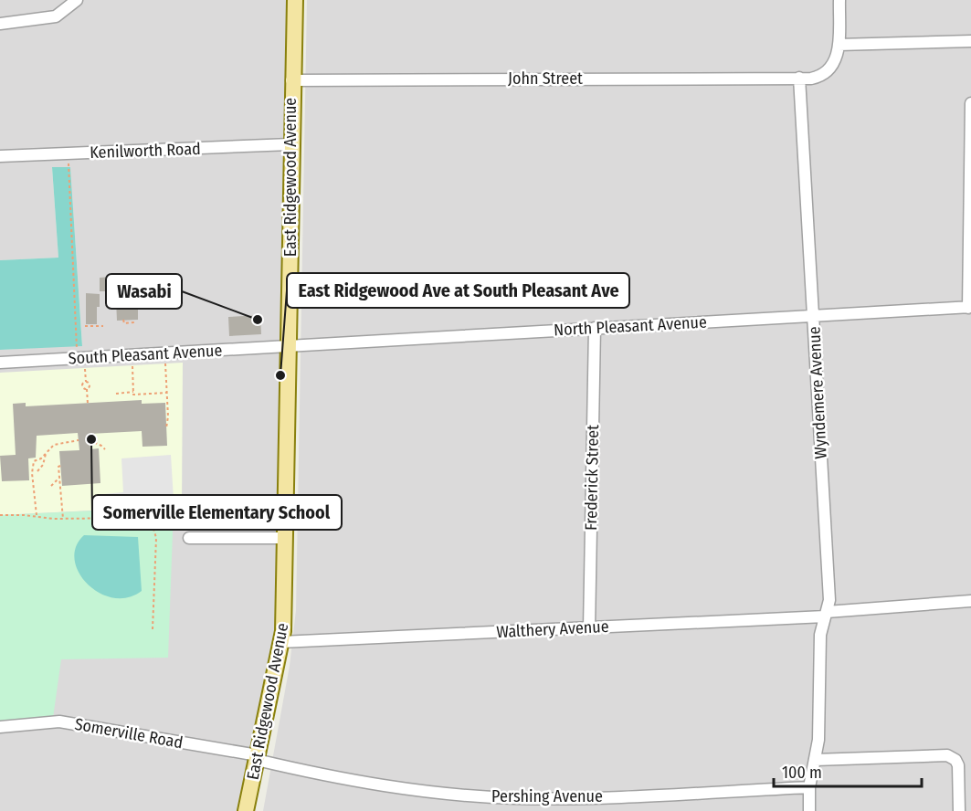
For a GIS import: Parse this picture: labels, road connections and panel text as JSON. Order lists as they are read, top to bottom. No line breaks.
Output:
{"streets":{"main road":["East Ridgewood Avenue"],"street":["John Street","Kenilworth Road","North Pleasant Avenue","South Pleasant Avenue","Wyndemere Avenue","Frederick Street","Walthery Avenue","Somerville Road","Pershing Avenue"]},"crossings":[["John Street","East Ridgewood Avenue"],["John Street","Wyndemere Avenue"],["Kenilworth Road","East Ridgewood Avenue"],["East Ridgewood Avenue","North Pleasant Avenue"],["East Ridgewood Avenue","South Pleasant Avenue"],["East Ridgewood Avenue","Walthery Avenue"],["East Ridgewood Avenue","Somerville Road"],["East Ridgewood Avenue","Pershing Avenue"],["North Pleasant Avenue","South Pleasant Avenue"],["North Pleasant Avenue","Wyndemere Avenue"],["North Pleasant Avenue","Frederick Street"],["Wyndemere Avenue","Walthery Avenue"],["Wyndemere Avenue","Pershing Avenue"],["Frederick Street","Walthery Avenue"],["Somerville Road","Pershing Avenue"]],"places":["Wasabi","East Ridgewood Ave at South Pleasant Ave","Somerville Elementary School"],"scale_bar":"100 m"}
